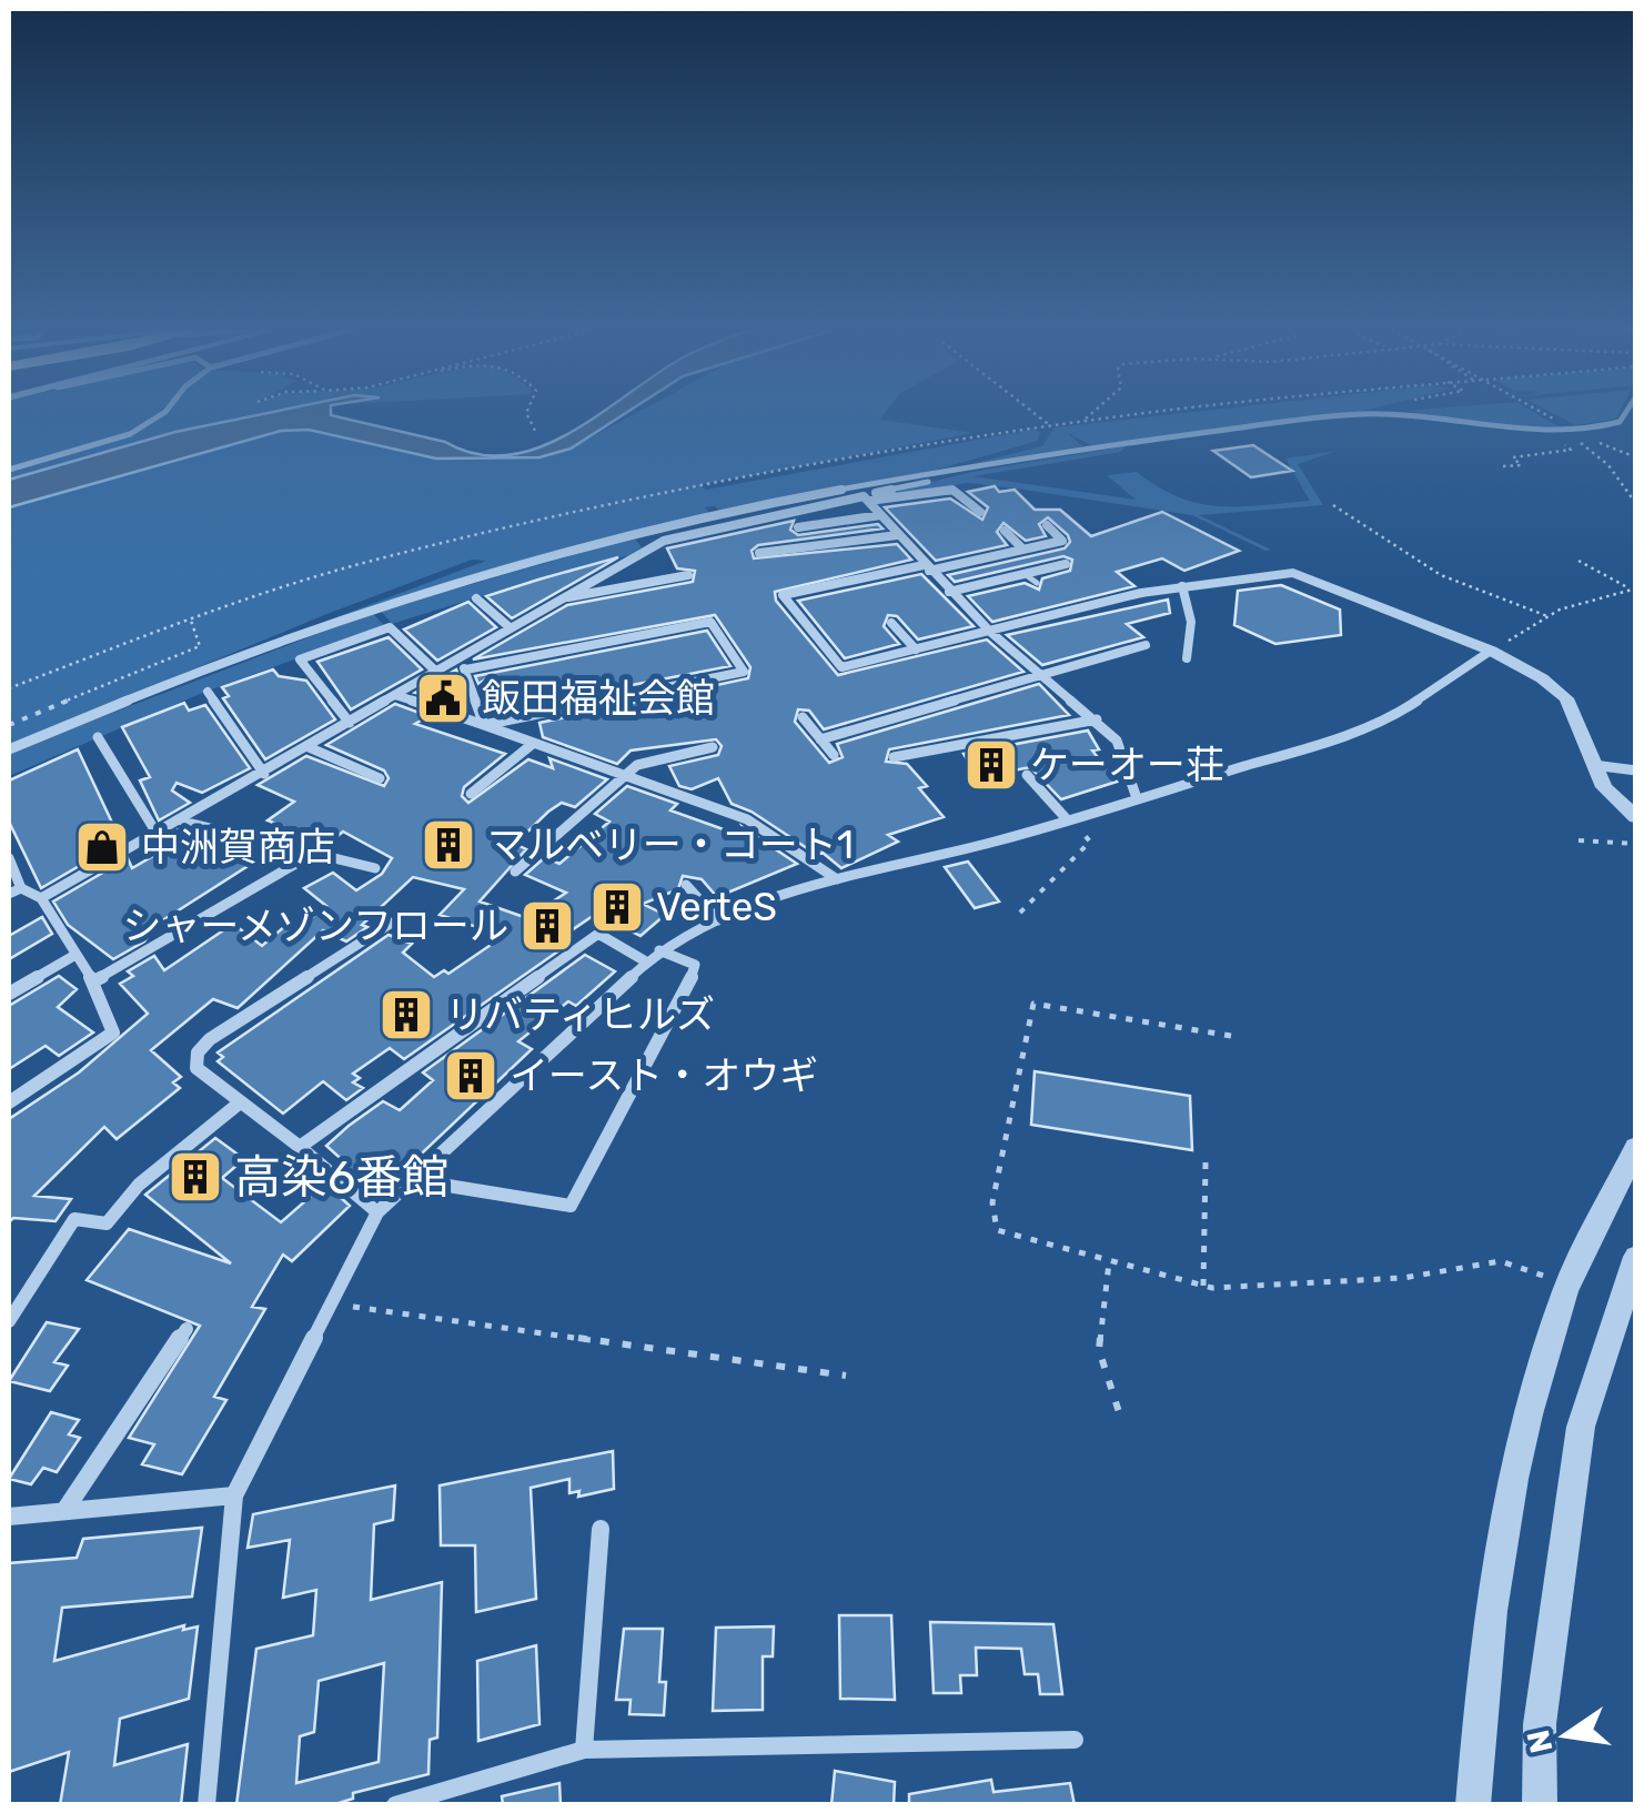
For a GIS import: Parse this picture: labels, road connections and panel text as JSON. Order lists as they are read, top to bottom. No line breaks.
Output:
{"places":{"public building":["飯田福祉会館"],"building":["ケーオー荘","マルベリー・コート1","VerteS","シャーメゾンフロール","リバティヒルズ","イースト・オウギ","高染6番館"],"shop":["中洲賀商店"]},"north":"left"}
